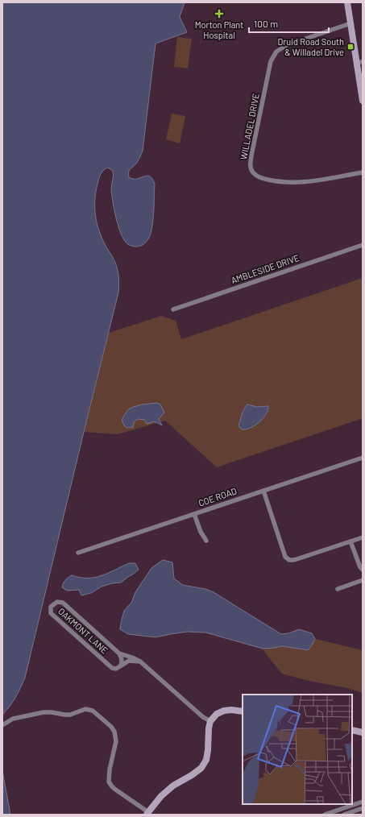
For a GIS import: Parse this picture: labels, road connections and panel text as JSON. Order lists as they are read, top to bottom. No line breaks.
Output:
{"streets":{"street":["WILLADEL DRIVE","AMBLESIDE DRIVE","COE ROAD","OAKMONT LANE"]},"places":{"health":["Morton Plant Hospital"],"transit":["Druid Road South & Willadel Drive"]},"scale_bar":"100 m"}
